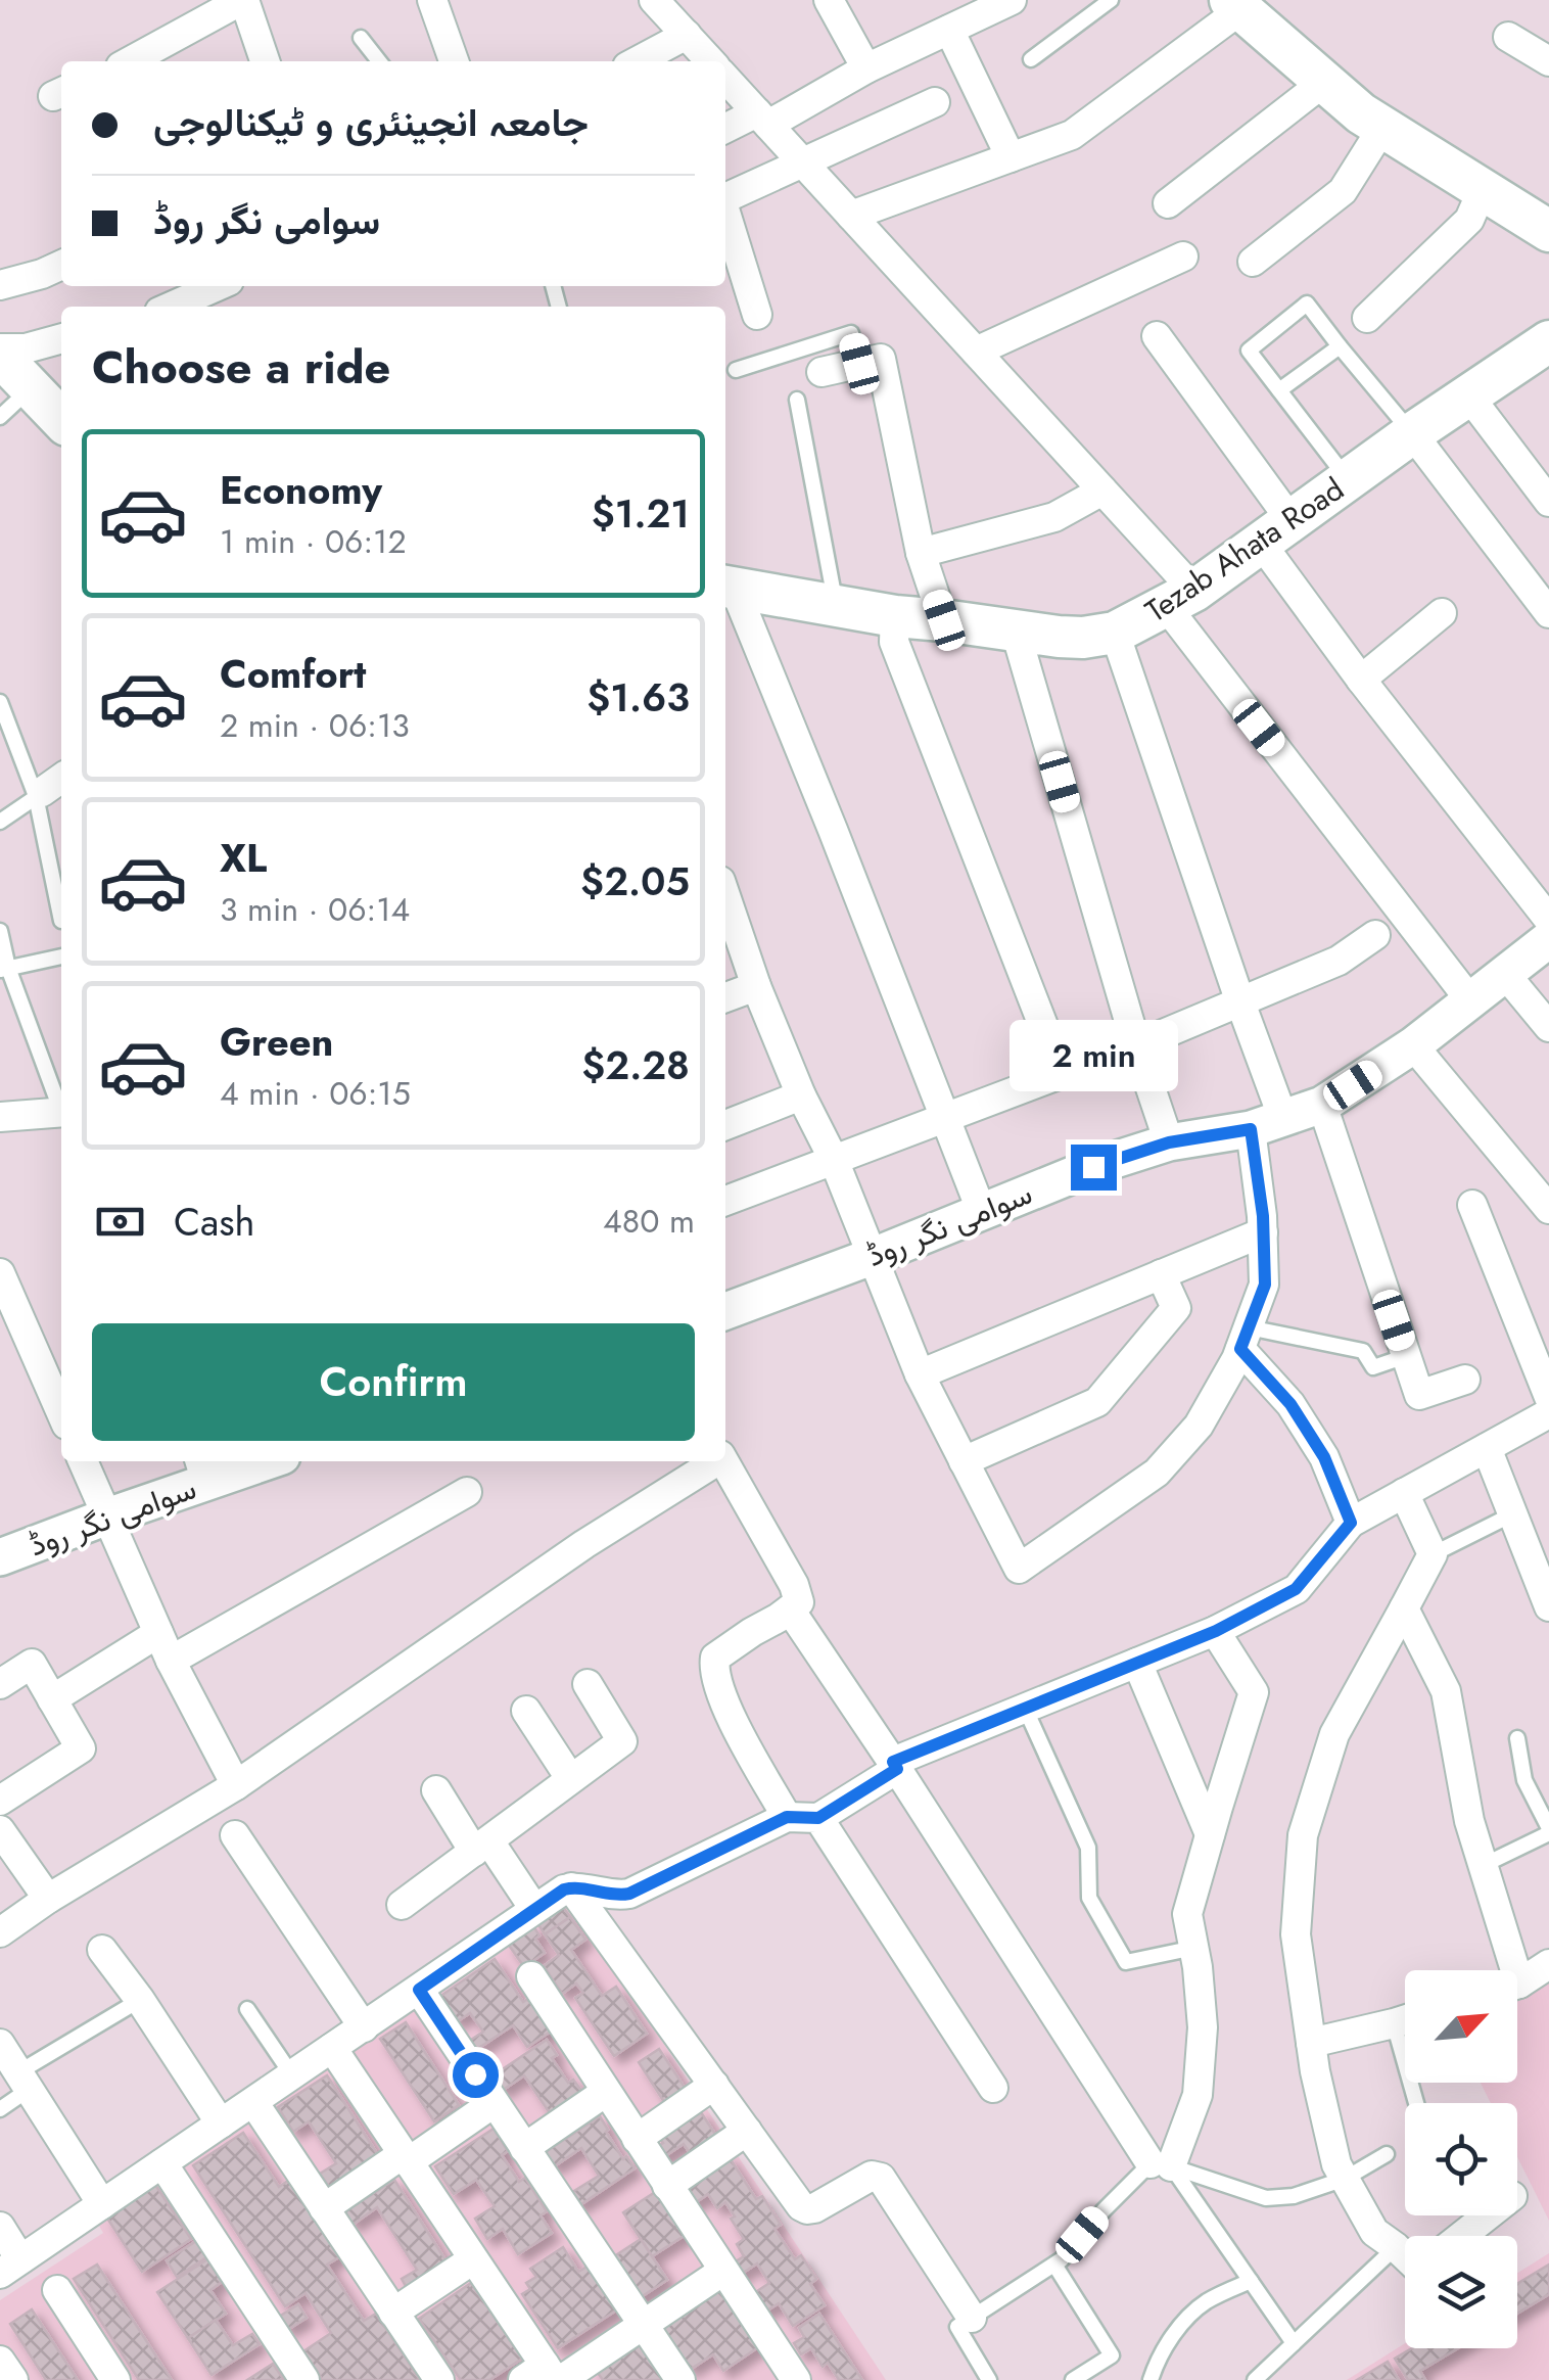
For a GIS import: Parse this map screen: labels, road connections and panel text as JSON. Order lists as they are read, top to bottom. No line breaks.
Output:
{"streets":{"main road":["Tezab Ahata Road"],"street":["سوامی نگر روڈ"]},"north":"top right","page":{"banner":["جامعہ انجینئری و ٹیکنالوجی","سوامی نگر روڈ"],"heading":"Choose a ride","list":[{"name":"Economy","note":"1 min · 06:12","value":"$1.21"},{"name":"Comfort","note":"2 min · 06:13","value":"$1.63"},{"name":"XL","note":"3 min · 06:14","value":"$2.05"},{"name":"Green","note":"4 min · 06:15","value":"$2.28"}],"bubble":"2 min","pay":["Cash","480 m"],"buttons":"Confirm"}}
